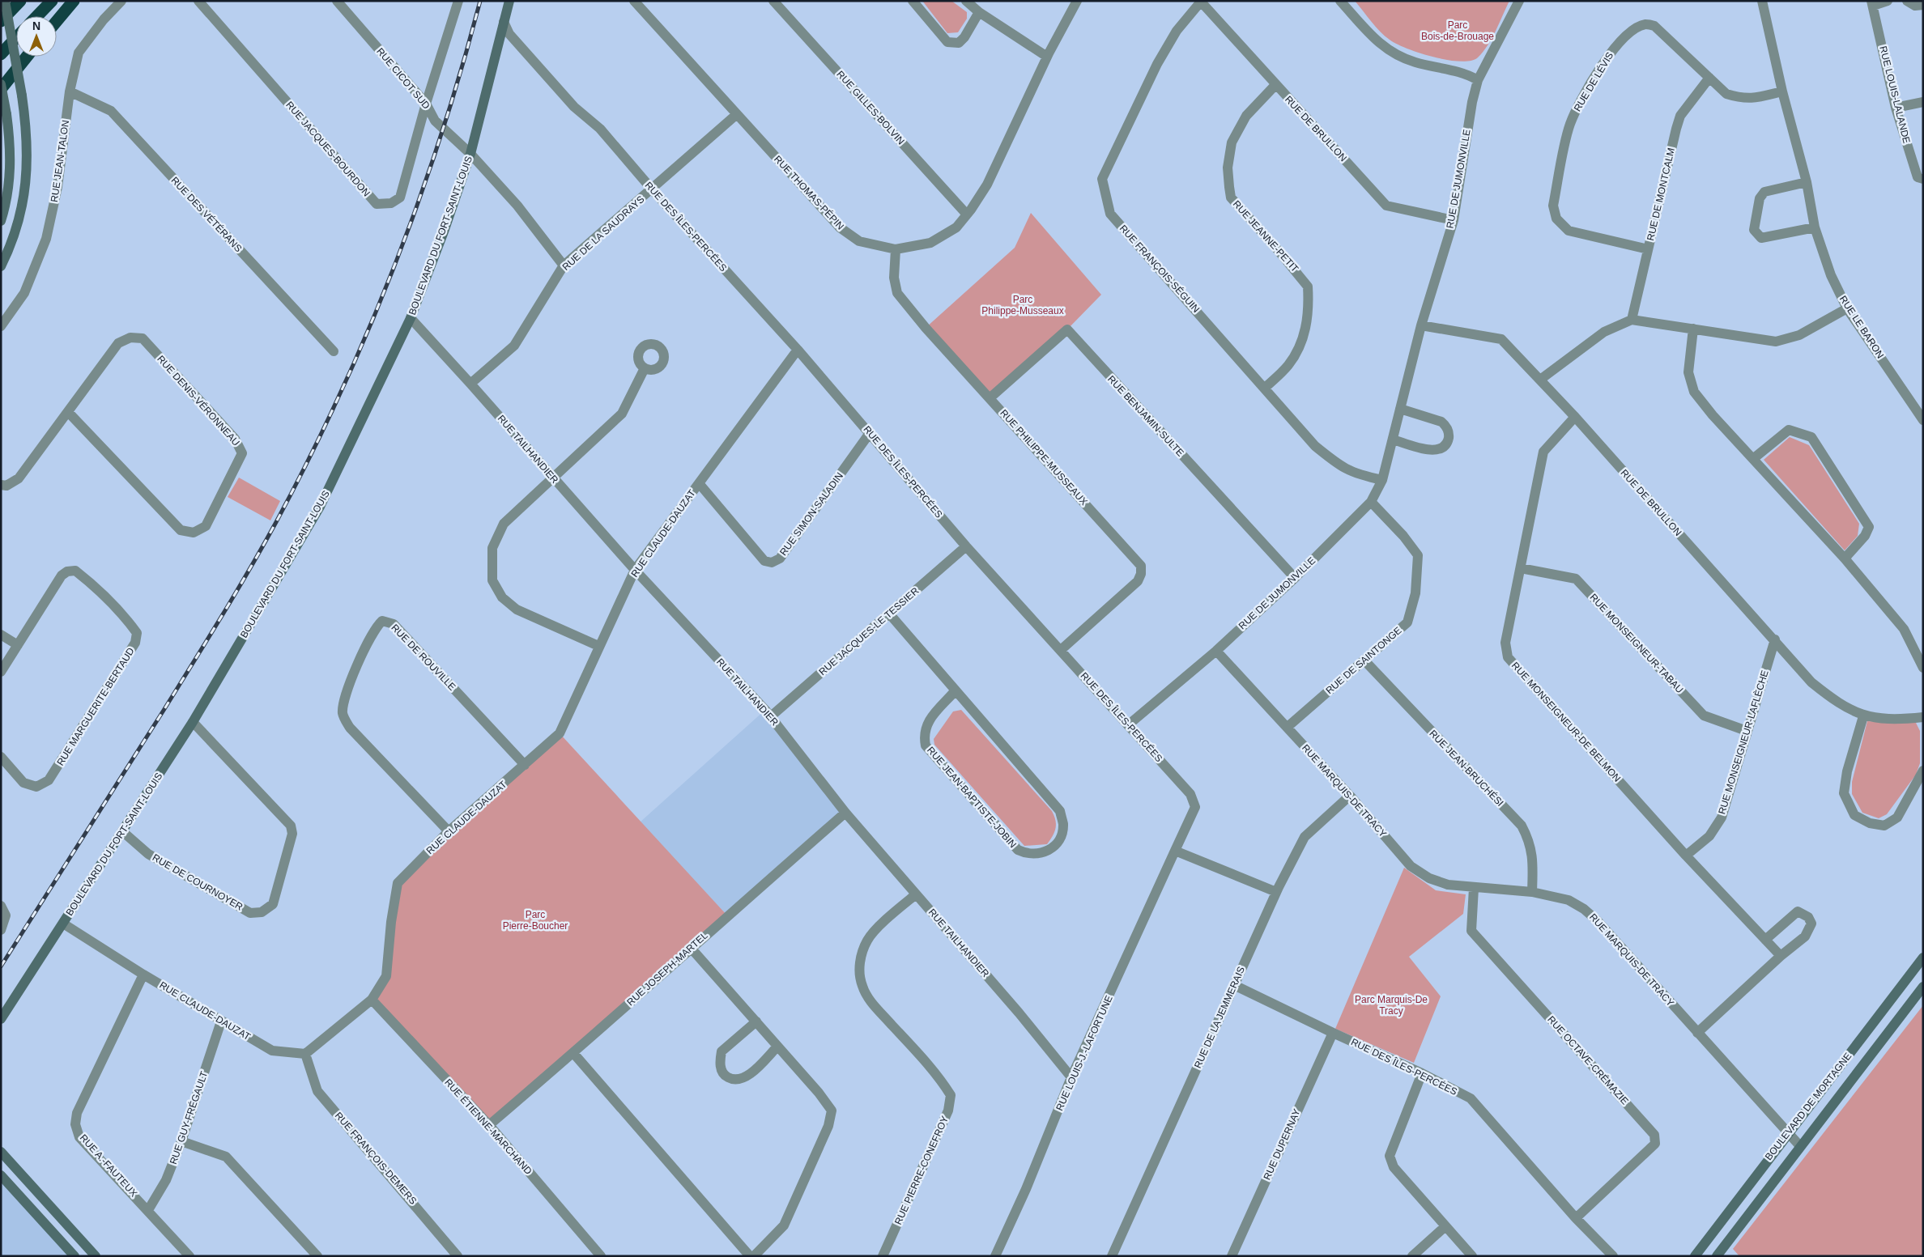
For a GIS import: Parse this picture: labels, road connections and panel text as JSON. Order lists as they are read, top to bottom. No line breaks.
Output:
{"streets":{"street":["RUE CICOT SUD","RUE DE LÉVIS","RUE LOUIS-LALANDE","RUE GILLES-BOLVIN","RUE DE BRULLON","RUE JACQUES-BOURDON","RUE JEAN-TALON","RUE DE JUMONVILLE","RUE THOMAS-PÉPIN","RUE DE MONTCALM","RUE DES VÉTÉRANS","RUE DES ÎLES-PERCÉES","RUE DE LA SAUDRAYS","BOULEVARD DU FORT-SAINT-LOUIS","RUE JEANNE-PETIT","RUE FRANÇOIS-SÉGUIN","RUE LE BARON","RUE DENIS-VÉRONNEAU","RUE BENJAMIN-SULTE","RUE TAILHANDIER","RUE PHILIPPE-MUSSEAUX","RUE SIMON-SALADIN","RUE CLAUDE-DAUZAT","RUE JACQUES-LE TESSIER","RUE MONSEIGNEUR-TABAU","RUE DE ROUVILLE","RUE DE SAINTONGE","RUE MARGUERITE-BERTAUD","RUE MONSEIGNEUR-DE BELMON","RUE MONSEIGNEUR-LAFLÈCHE","RUE JEAN-BRUCHÉSI","RUE MARQUIS-DE TRACY","RUE JEAN-BAPTISTE-JOBIN","RUE DE COURNOYER","RUE JOSEPH-MARTEL","RUE DE LA JEMMERAIS","RUE LOUIS-J.-LAFORTUNE","RUE OCTAVE-CRÉMAZIE","BOULEVARD DE MORTAGNE","RUE GUY-FRÉGAULT","RUE ÉTIENNE-MARCHAND","RUE DUPERNAY","RUE FRANÇOIS-DEMERS","RUE A.-FAUTEUX","RUE PIERRE-CONEFROY"]},"crossings":[["RUE CICOT SUD","RUE JACQUES-BOURDON"],["RUE CICOT SUD","RUE DE LA SAUDRAYS"],["RUE CICOT SUD","BOULEVARD DU FORT-SAINT-LOUIS"],["RUE DE LÉVIS","RUE DE MONTCALM"],["RUE DE LÉVIS","RUE LE BARON"],["RUE GILLES-BOLVIN","RUE THOMAS-PÉPIN"],["RUE DE BRULLON","RUE DE JUMONVILLE"],["RUE DE BRULLON","RUE JEANNE-PETIT"],["RUE DE BRULLON","RUE FRANÇOIS-SÉGUIN"],["RUE DE BRULLON","RUE MONSEIGNEUR-DE BELMON"],["RUE DE BRULLON","RUE MONSEIGNEUR-LAFLÈCHE"],["RUE JEAN-TALON","RUE DES VÉTÉRANS"],["RUE DE JUMONVILLE","RUE DES ÎLES-PERCÉES"],["RUE DE JUMONVILLE","RUE FRANÇOIS-SÉGUIN"],["RUE DE JUMONVILLE","RUE BENJAMIN-SULTE"],["RUE DE JUMONVILLE","RUE DE SAINTONGE"],["RUE DE JUMONVILLE","RUE MARQUIS-DE TRACY"],["RUE THOMAS-PÉPIN","RUE DE LA SAUDRAYS"],["RUE THOMAS-PÉPIN","RUE PHILIPPE-MUSSEAUX"],["RUE DES ÎLES-PERCÉES","RUE DE LA SAUDRAYS"],["RUE DES ÎLES-PERCÉES","BOULEVARD DU FORT-SAINT-LOUIS"],["RUE DES ÎLES-PERCÉES","RUE PHILIPPE-MUSSEAUX"],["RUE DES ÎLES-PERCÉES","RUE SIMON-SALADIN"],["RUE DES ÎLES-PERCÉES","RUE CLAUDE-DAUZAT"],["RUE DES ÎLES-PERCÉES","RUE JACQUES-LE TESSIER"],["RUE DES ÎLES-PERCÉES","RUE DE LA JEMMERAIS"],["RUE DES ÎLES-PERCÉES","RUE LOUIS-J.-LAFORTUNE"],["RUE DES ÎLES-PERCÉES","RUE OCTAVE-CRÉMAZIE"],["RUE DES ÎLES-PERCÉES","RUE DUPERNAY"],["RUE DE LA SAUDRAYS","RUE TAILHANDIER"],["BOULEVARD DU FORT-SAINT-LOUIS","RUE TAILHANDIER"],["BOULEVARD DU FORT-SAINT-LOUIS","RUE CLAUDE-DAUZAT"],["BOULEVARD DU FORT-SAINT-LOUIS","RUE DE COURNOYER"],["RUE JEANNE-PETIT","RUE FRANÇOIS-SÉGUIN"],["RUE BENJAMIN-SULTE","RUE PHILIPPE-MUSSEAUX"],["RUE TAILHANDIER","RUE CLAUDE-DAUZAT"],["RUE TAILHANDIER","RUE JACQUES-LE TESSIER"],["RUE TAILHANDIER","RUE JOSEPH-MARTEL"],["RUE TAILHANDIER","RUE LOUIS-J.-LAFORTUNE"],["RUE TAILHANDIER","RUE PIERRE-CONEFROY"],["RUE SIMON-SALADIN","RUE CLAUDE-DAUZAT"],["RUE CLAUDE-DAUZAT","RUE DE ROUVILLE"],["RUE CLAUDE-DAUZAT","RUE GUY-FRÉGAULT"],["RUE CLAUDE-DAUZAT","RUE ÉTIENNE-MARCHAND"],["RUE CLAUDE-DAUZAT","RUE FRANÇOIS-DEMERS"],["RUE CLAUDE-DAUZAT","RUE A.-FAUTEUX"],["RUE JACQUES-LE TESSIER","RUE JEAN-BAPTISTE-JOBIN"],["RUE MONSEIGNEUR-TABAU","RUE MONSEIGNEUR-DE BELMON"],["RUE MONSEIGNEUR-TABAU","RUE MONSEIGNEUR-LAFLÈCHE"],["RUE DE SAINTONGE","RUE JEAN-BRUCHÉSI"],["RUE DE SAINTONGE","RUE MARQUIS-DE TRACY"],["RUE MONSEIGNEUR-DE BELMON","RUE MONSEIGNEUR-LAFLÈCHE"],["RUE JEAN-BRUCHÉSI","RUE MARQUIS-DE TRACY"],["RUE MARQUIS-DE TRACY","RUE DE LA JEMMERAIS"],["RUE MARQUIS-DE TRACY","RUE OCTAVE-CRÉMAZIE"],["RUE MARQUIS-DE TRACY","BOULEVARD DE MORTAGNE"],["RUE JOSEPH-MARTEL","RUE ÉTIENNE-MARCHAND"],["RUE GUY-FRÉGAULT","RUE A.-FAUTEUX"]],"parks":["Parc Bois-de-Brouage","Parc Philippe-Musseaux","Parc Pierre-Boucher","Parc Marquis-De Tracy"],"north":"top"}
